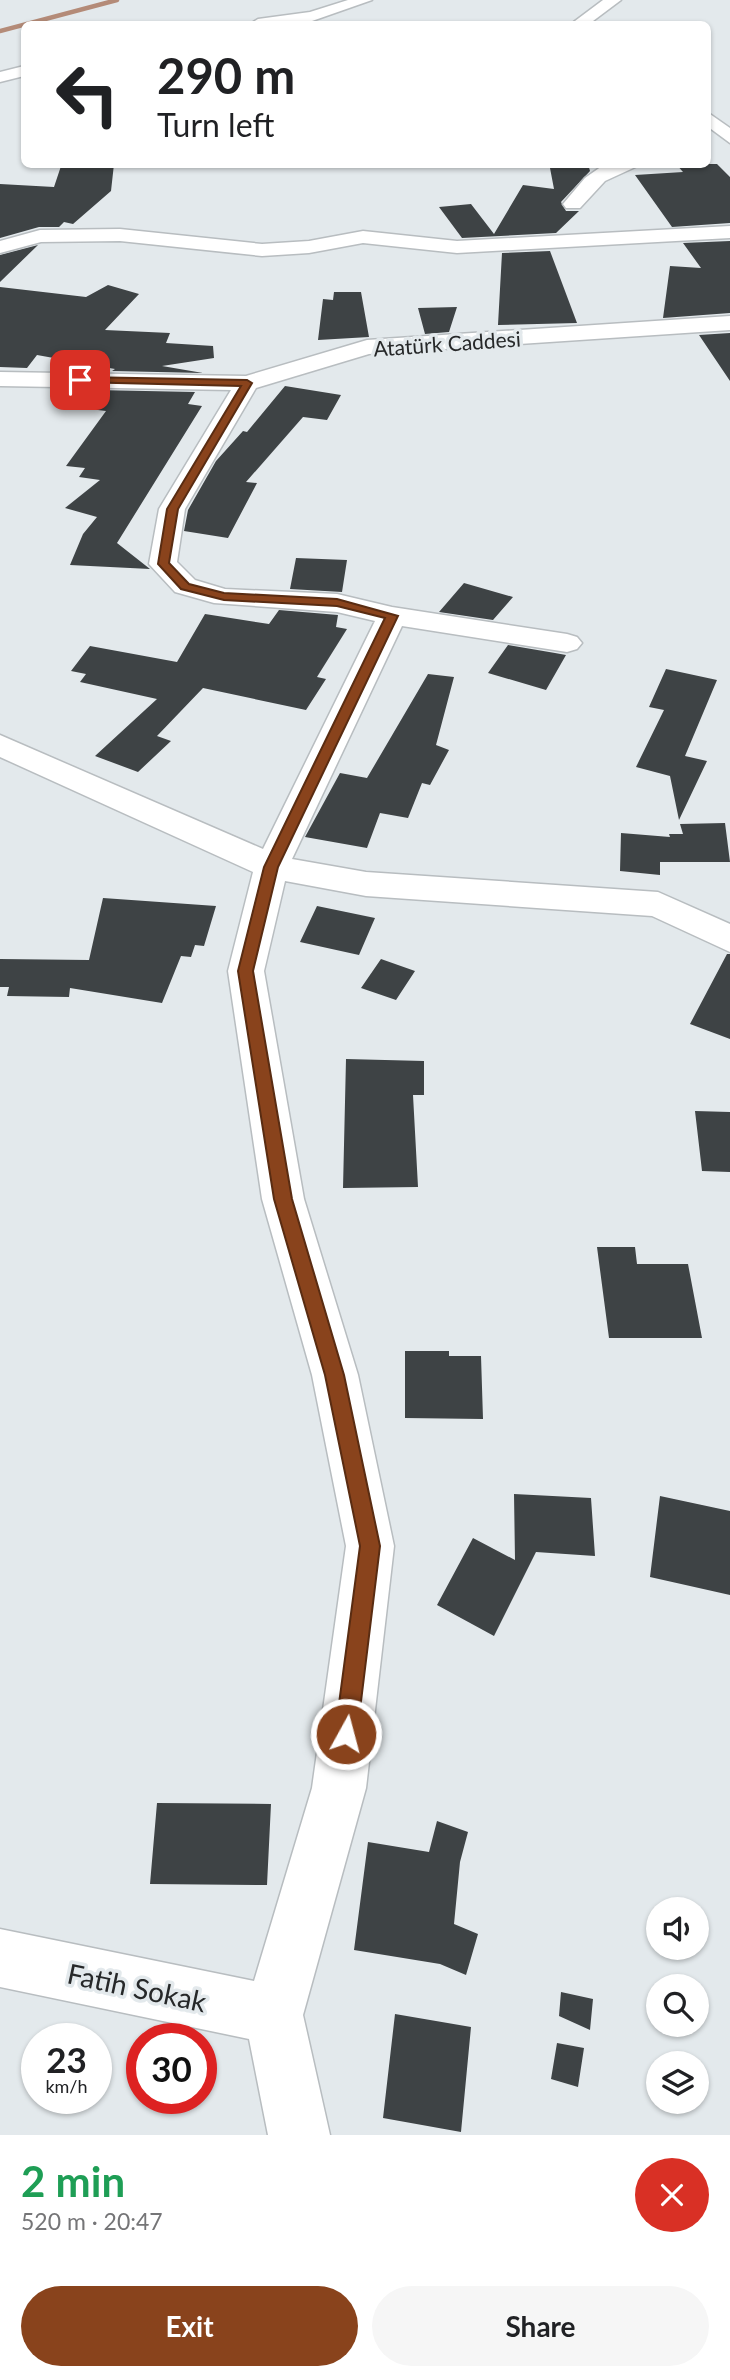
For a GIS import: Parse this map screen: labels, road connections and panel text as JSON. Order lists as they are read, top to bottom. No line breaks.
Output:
{"streets":{"street":["Atatürk Caddesi","Fatih Sokak"]},"page":{"turn":["290 m","Turn left"],"speed":"23 km/h","limit":"30","heading":["2 min","520 m · 20:47"],"buttons":["Exit","Share"]}}
